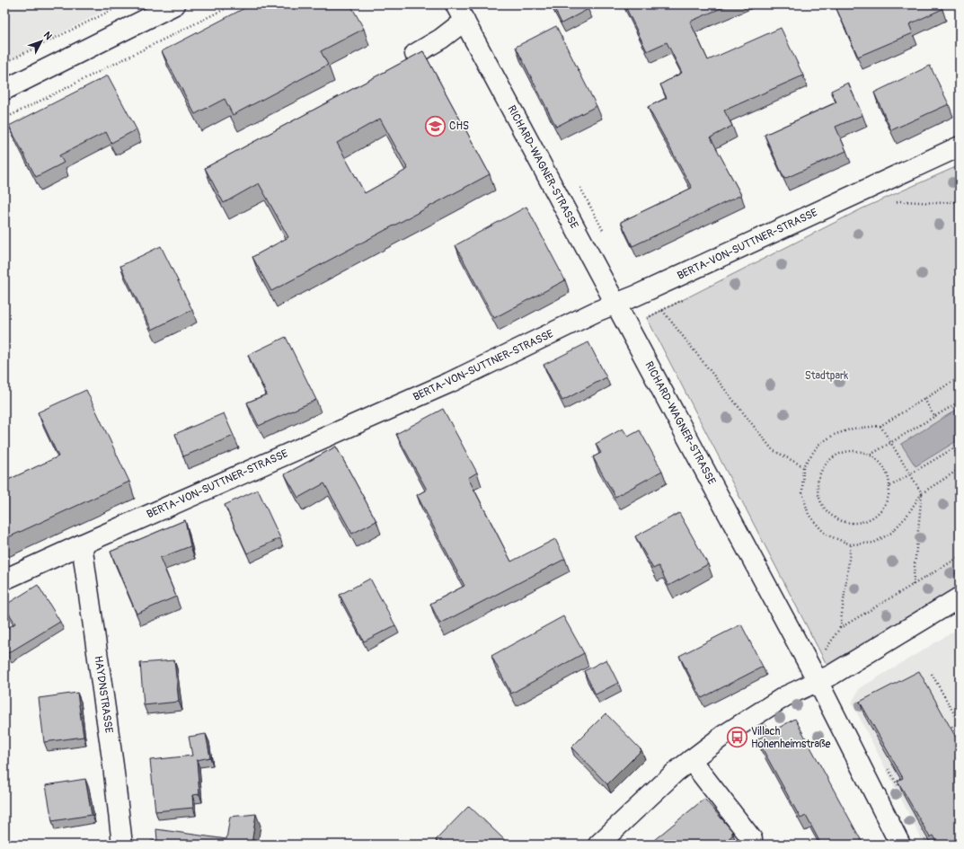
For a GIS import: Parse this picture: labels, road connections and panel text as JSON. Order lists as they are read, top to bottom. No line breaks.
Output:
{"streets":{"street":["RICHARD-WAGNER-STRASSE","BERTA-VON-SUTTNER-STRASSE","HAYDNSTRASSE"]},"crossings":[["RICHARD-WAGNER-STRASSE","BERTA-VON-SUTTNER-STRASSE"],["BERTA-VON-SUTTNER-STRASSE","HAYDNSTRASSE"]],"parks":["Stadtpark"],"places":{"school or university":["CHS"],"bus stop":["Villach Hohenheimstraße"]},"north":"top right"}
